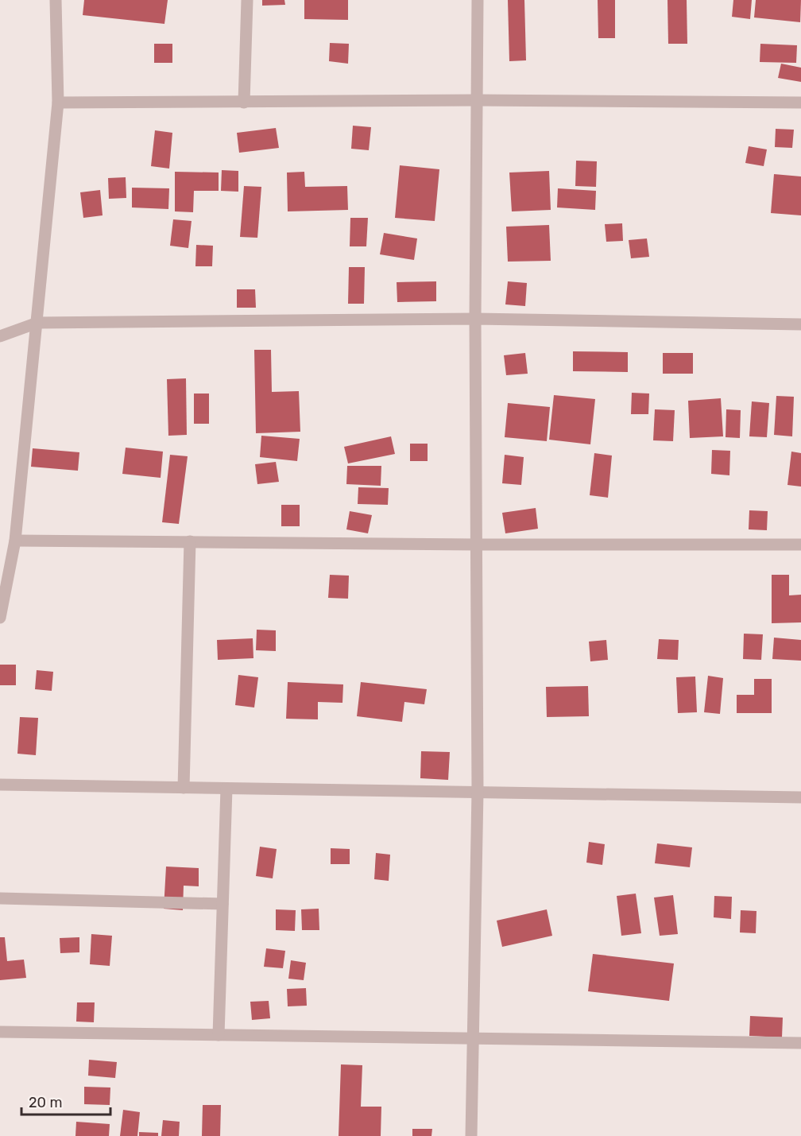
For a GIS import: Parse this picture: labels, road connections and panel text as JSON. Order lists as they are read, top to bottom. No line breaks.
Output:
{"scale_bar":"20 m"}
